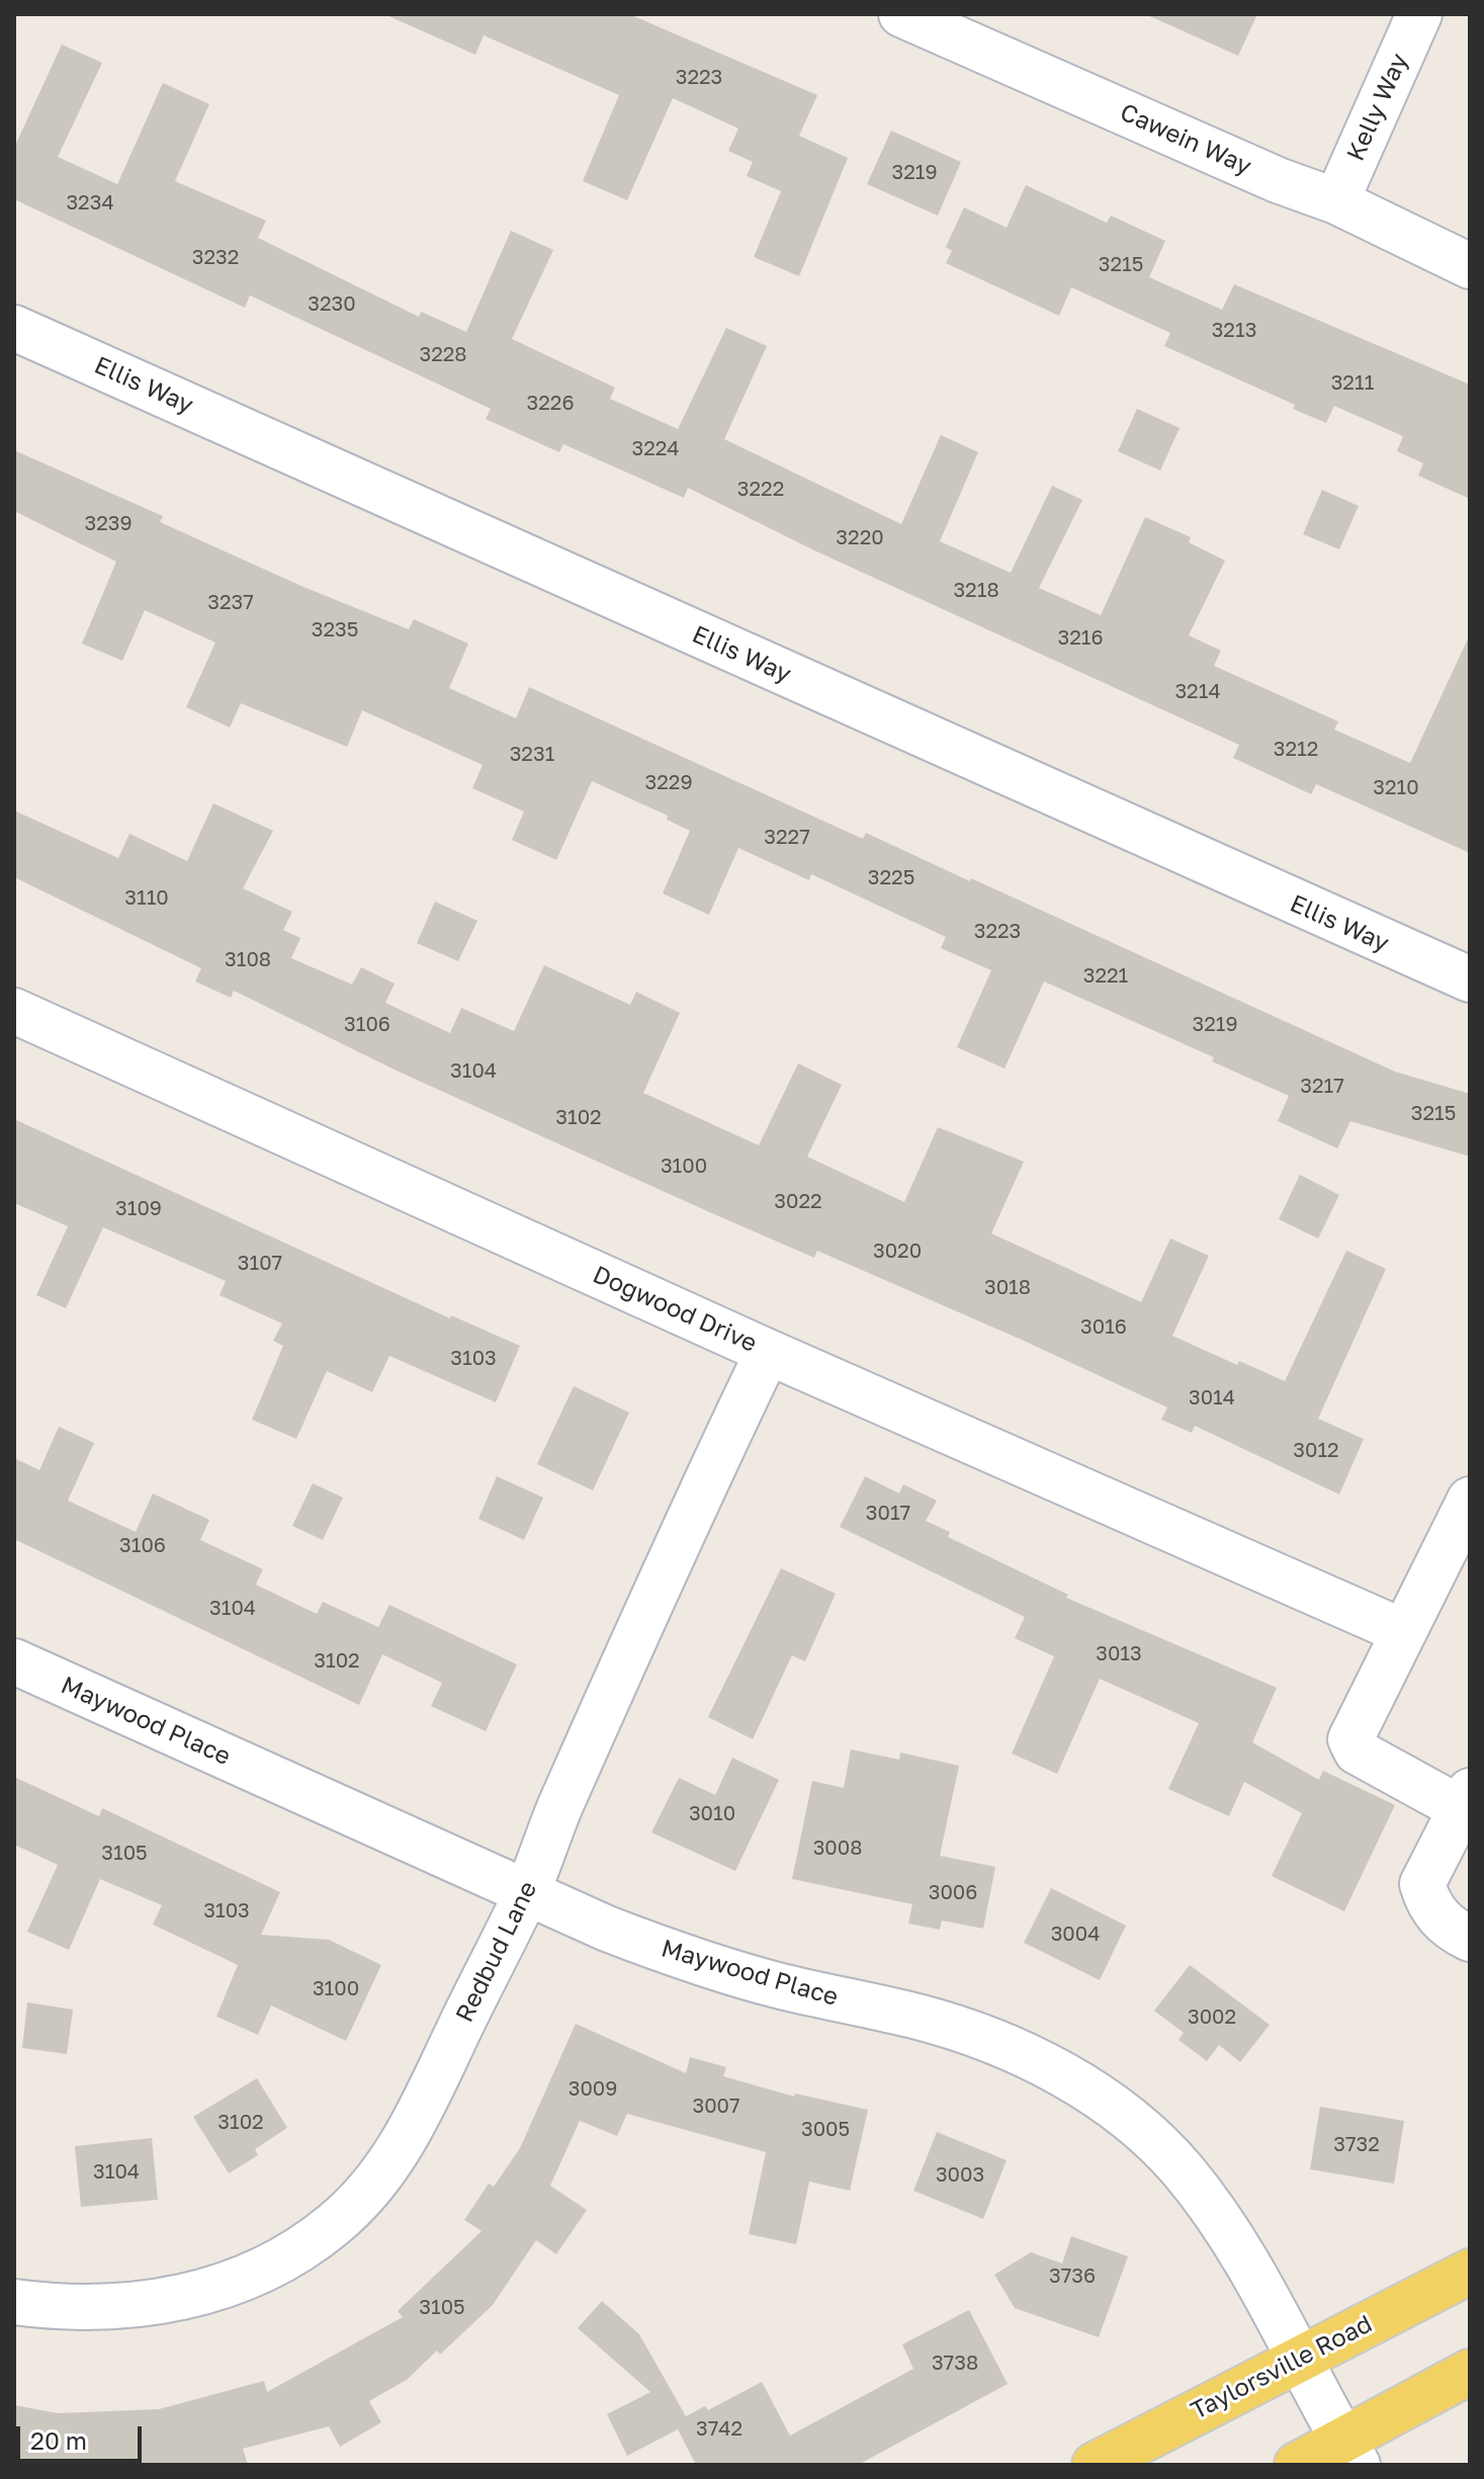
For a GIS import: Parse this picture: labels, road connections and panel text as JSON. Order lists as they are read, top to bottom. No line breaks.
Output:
{"streets":{"main road":["Taylorsville Road"],"street":["Kelly Way","Cawein Way","Ellis Way","Dogwood Drive","Maywood Place","Redbud Lane"]},"crossings":[["Kelly Way","Cawein Way"],["Dogwood Drive","Redbud Lane"],["Maywood Place","Redbud Lane"],["Maywood Place","Taylorsville Road"]],"house_numbers":["3223","3219","3234","3232","3215","3230","3213","3228","3211","3226","3224","3222","3239","3220","3218","3237","3235","3216","3214","3212","3231","3229","3210","3227","3225","3110","3223","3108","3221","3106","3219","3104","3217","3215","3102","3100","3022","3109","3020","3107","3018","3016","3103","3014","3012","3017","3106","3104","3013","3102","3010","3008","3105","3006","3103","3004","3100","3002","3009","3007","3102","3005","3732","3104","3003","3736","3105","3738","3742"],"scale_bar":"20 m"}
